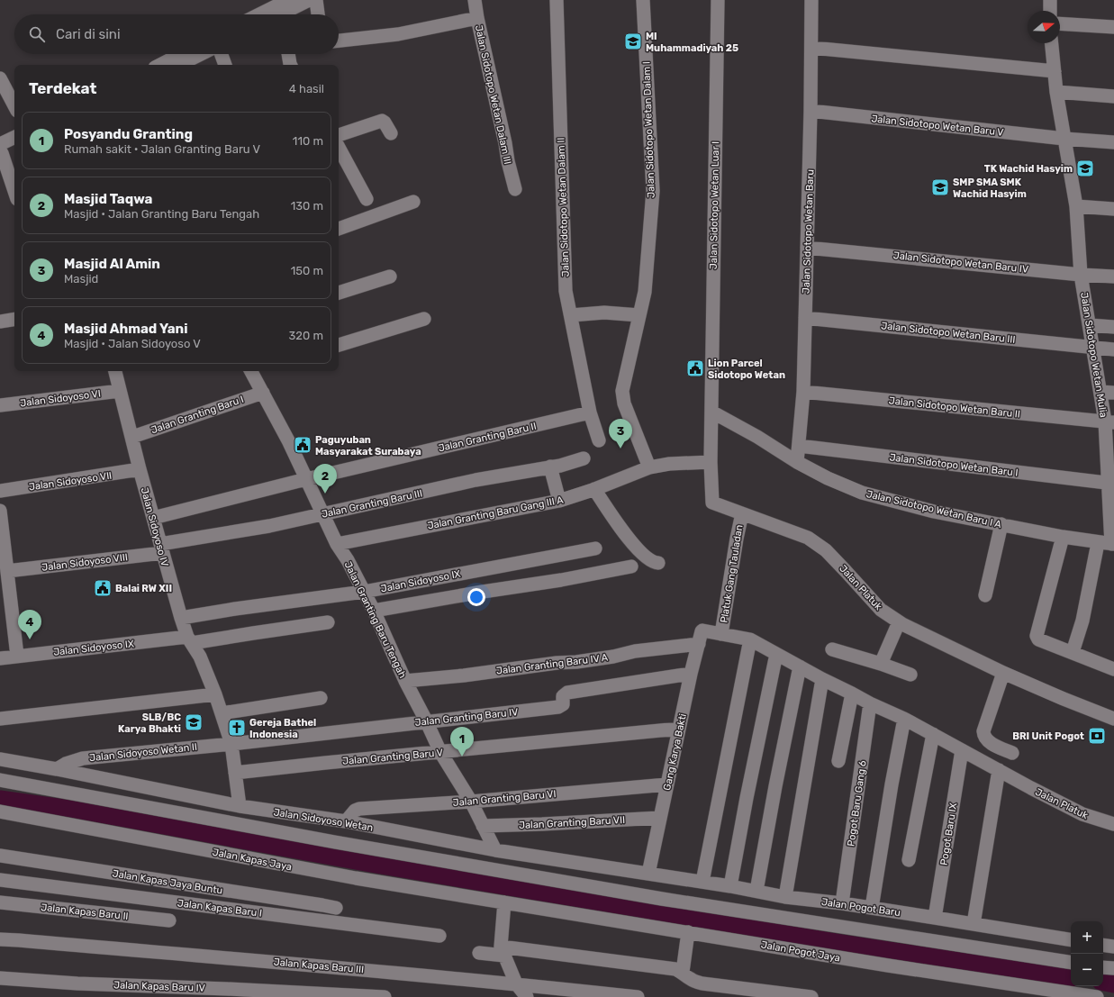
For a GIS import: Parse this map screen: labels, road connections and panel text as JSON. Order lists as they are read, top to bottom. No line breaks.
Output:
{"streets":{"street":["Jalan Sidotopo Wetan Dalam III","Jalan Sidotopo Wetan Baru V","Jalan Sidotopo Wetan Dalam I","Jalan Sidotopo Wetan Luar I","Jalan Sidotopo Wetan Dalam II","Jalan Sidotopo Wetan Baru","Jalan Sidotopo Wetan Baru IV","Jalan Sidotopo Wetan Baru III","Jalan Sidotopo Wetan Mulia","Jalan Sidoyoso VI","Jalan Sidotopo Wetan Baru II","Jalan Granting Baru I","Jalan Granting Baru II","Jalan Sidotopo Wetan Baru I","Jalan Sidoyoso VII","Jalan Granting Baru III","Jalan Sidotopo Wetan Baru I A","Jalan Granting Baru Gang III A","Jalan Sidoyoso IV","Jalan Sidoyoso VIII","Platuk Gang Tauladan","Jalan Sidoyoso IX","Jalan Platuk","Jalan Granting Baru Tengah","Jalan Granting Baru IV A","Jalan Granting Baru IV","Jalan Sidoyoso Wetan II","Gang Karya Bakti","Jalan Granting Baru V","Jalan Granting Baru VI","Pogot Baru Gang 6","Jalan Sidoyoso Wetan","Jalan Granting Baru VII","Pogot Baru IX","Jalan Kapas Jaya","Jalan Kapas Jaya Buntu","Jalan Pogot Baru","Jalan Kapas Baru I","Jalan Kapas Baru II","Jalan Pogot Jaya","Jalan Kapas Baru III","Jalan Kapas Baru IV"]},"crossings":[["Jalan Sidotopo Wetan Baru V","Jalan Sidotopo Wetan Baru"],["Jalan Sidotopo Wetan Baru V","Jalan Sidotopo Wetan Mulia"],["Jalan Sidotopo Wetan Dalam I","Jalan Granting Baru Gang III A"],["Jalan Sidotopo Wetan Luar I","Jalan Sidotopo Wetan Baru I A"],["Jalan Sidotopo Wetan Luar I","Jalan Platuk"],["Jalan Sidotopo Wetan Dalam II","Jalan Granting Baru II"],["Jalan Sidotopo Wetan Baru","Jalan Sidotopo Wetan Baru IV"],["Jalan Sidotopo Wetan Baru","Jalan Sidotopo Wetan Baru III"],["Jalan Sidotopo Wetan Baru","Jalan Sidotopo Wetan Baru II"],["Jalan Sidotopo Wetan Baru","Jalan Sidotopo Wetan Baru I"],["Jalan Sidotopo Wetan Baru","Jalan Sidotopo Wetan Baru I A"],["Jalan Sidotopo Wetan Baru IV","Jalan Sidotopo Wetan Mulia"],["Jalan Sidotopo Wetan Baru III","Jalan Sidotopo Wetan Mulia"],["Jalan Sidotopo Wetan Mulia","Jalan Sidotopo Wetan Baru II"],["Jalan Sidotopo Wetan Mulia","Jalan Sidotopo Wetan Baru I"],["Jalan Sidotopo Wetan Mulia","Jalan Sidotopo Wetan Baru I A"],["Jalan Sidoyoso VI","Jalan Sidoyoso IV"],["Jalan Granting Baru I","Jalan Sidoyoso IV"],["Jalan Granting Baru I","Jalan Granting Baru Tengah"],["Jalan Granting Baru II","Jalan Sidoyoso IV"],["Jalan Granting Baru II","Jalan Granting Baru Tengah"],["Jalan Sidoyoso VII","Jalan Sidoyoso IV"],["Jalan Granting Baru III","Jalan Sidoyoso IV"],["Jalan Granting Baru III","Jalan Sidoyoso VIII"],["Jalan Granting Baru III","Jalan Granting Baru Tengah"],["Jalan Sidotopo Wetan Baru I A","Jalan Platuk"],["Jalan Granting Baru Gang III A","Jalan Platuk"],["Jalan Granting Baru Gang III A","Jalan Granting Baru Tengah"],["Jalan Sidoyoso IV","Jalan Sidoyoso VIII"],["Jalan Sidoyoso IV","Jalan Sidoyoso IX"],["Jalan Sidoyoso IV","Jalan Granting Baru IV"],["Jalan Sidoyoso IV","Jalan Sidoyoso Wetan II"],["Jalan Sidoyoso IV","Jalan Granting Baru V"],["Jalan Sidoyoso IV","Jalan Sidoyoso Wetan"],["Platuk Gang Tauladan","Jalan Platuk"],["Jalan Sidoyoso IX","Jalan Granting Baru Tengah"],["Jalan Platuk","Jalan Granting Baru IV A"],["Jalan Platuk","Gang Karya Bakti"],["Jalan Platuk","Pogot Baru Gang 6"],["Jalan Platuk","Pogot Baru IX"],["Jalan Granting Baru Tengah","Jalan Granting Baru IV A"],["Jalan Granting Baru Tengah","Jalan Granting Baru IV"],["Jalan Granting Baru Tengah","Jalan Granting Baru V"],["Jalan Granting Baru Tengah","Jalan Granting Baru VI"],["Jalan Granting Baru Tengah","Jalan Sidoyoso Wetan"],["Jalan Granting Baru Tengah","Jalan Granting Baru VII"],["Jalan Granting Baru IV A","Gang Karya Bakti"],["Jalan Granting Baru IV","Jalan Sidoyoso Wetan II"],["Jalan Granting Baru IV","Gang Karya Bakti"],["Jalan Sidoyoso Wetan II","Jalan Sidoyoso Wetan"],["Gang Karya Bakti","Jalan Granting Baru V"],["Gang Karya Bakti","Jalan Granting Baru VI"],["Gang Karya Bakti","Jalan Sidoyoso Wetan"],["Gang Karya Bakti","Jalan Granting Baru VII"],["Gang Karya Bakti","Jalan Pogot Baru"],["Jalan Granting Baru VI","Jalan Sidoyoso Wetan"],["Pogot Baru Gang 6","Jalan Pogot Baru"],["Jalan Sidoyoso Wetan","Jalan Pogot Baru"],["Pogot Baru IX","Jalan Pogot Baru"],["Jalan Kapas Jaya","Jalan Pogot Jaya"]],"places":{"school or university":["MI Muhammadiyah 25","TK Wachid Hasyim","SMP SMA SMK Wachid Hasyim","SLB/BC Karya Bhakti"],"public building":["Lion Parcel Sidotopo Wetan","Paguyuban Masyarakat Surabaya","Balai RW XII"],"church":["Gereja Bathel Indonesia"],"bank":["BRI Unit Pogot"]},"north":"right","page":{"search":"Cari di sini","heading":["Terdekat","4 hasil"],"list":[{"mark":"1","name":"Posyandu Granting","note":"Rumah sakit · Jalan Granting Baru V","value":"110 m"},{"mark":"2","name":"Masjid Taqwa","note":"Masjid · Jalan Granting Baru Tengah","value":"130 m"},{"mark":"3","name":"Masjid Al Amin","note":"Masjid","value":"150 m"},{"mark":"4","name":"Masjid Ahmad Yani","note":"Masjid · Jalan Sidoyoso V","value":"320 m"}],"pins":["3","2","4","1"],"map_buttons":["+","−"]}}
